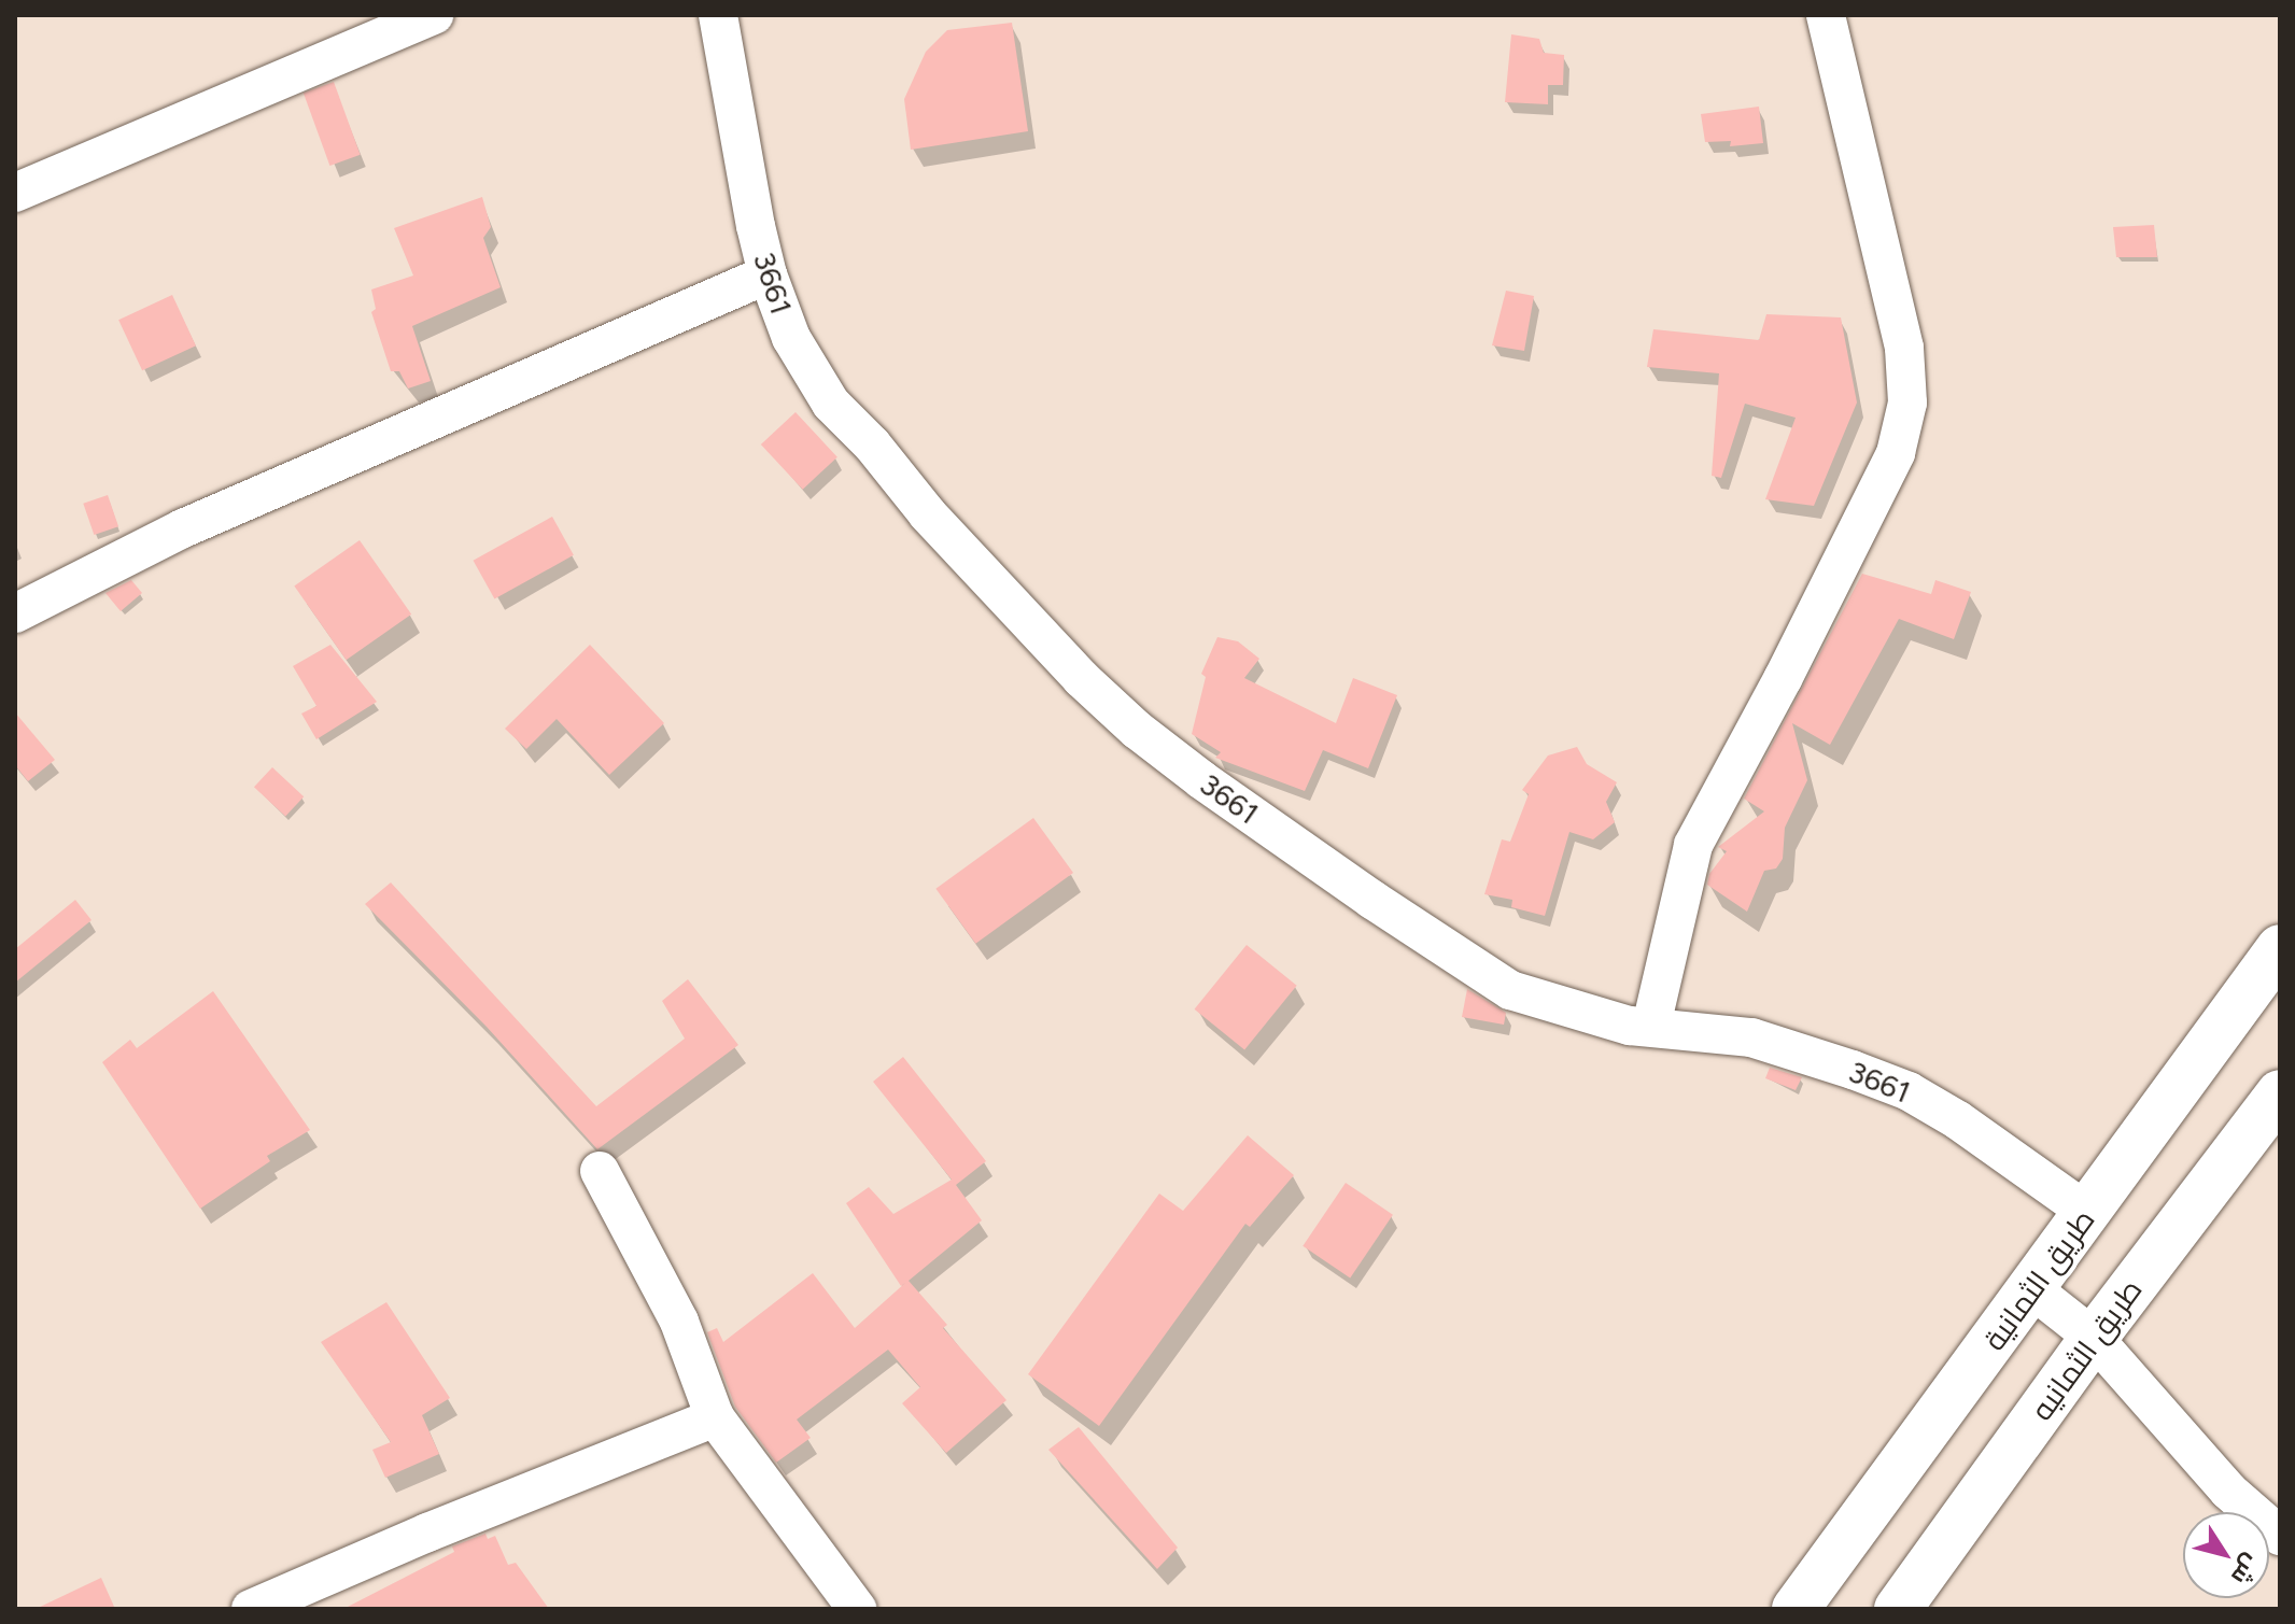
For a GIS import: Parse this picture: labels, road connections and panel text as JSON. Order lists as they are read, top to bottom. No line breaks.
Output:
{"streets":{"street":["3661","طريق الثمانية","طريق الثمانيه"]},"crossings":[["3661","طريق الثمانية"]],"north":"bottom right"}
